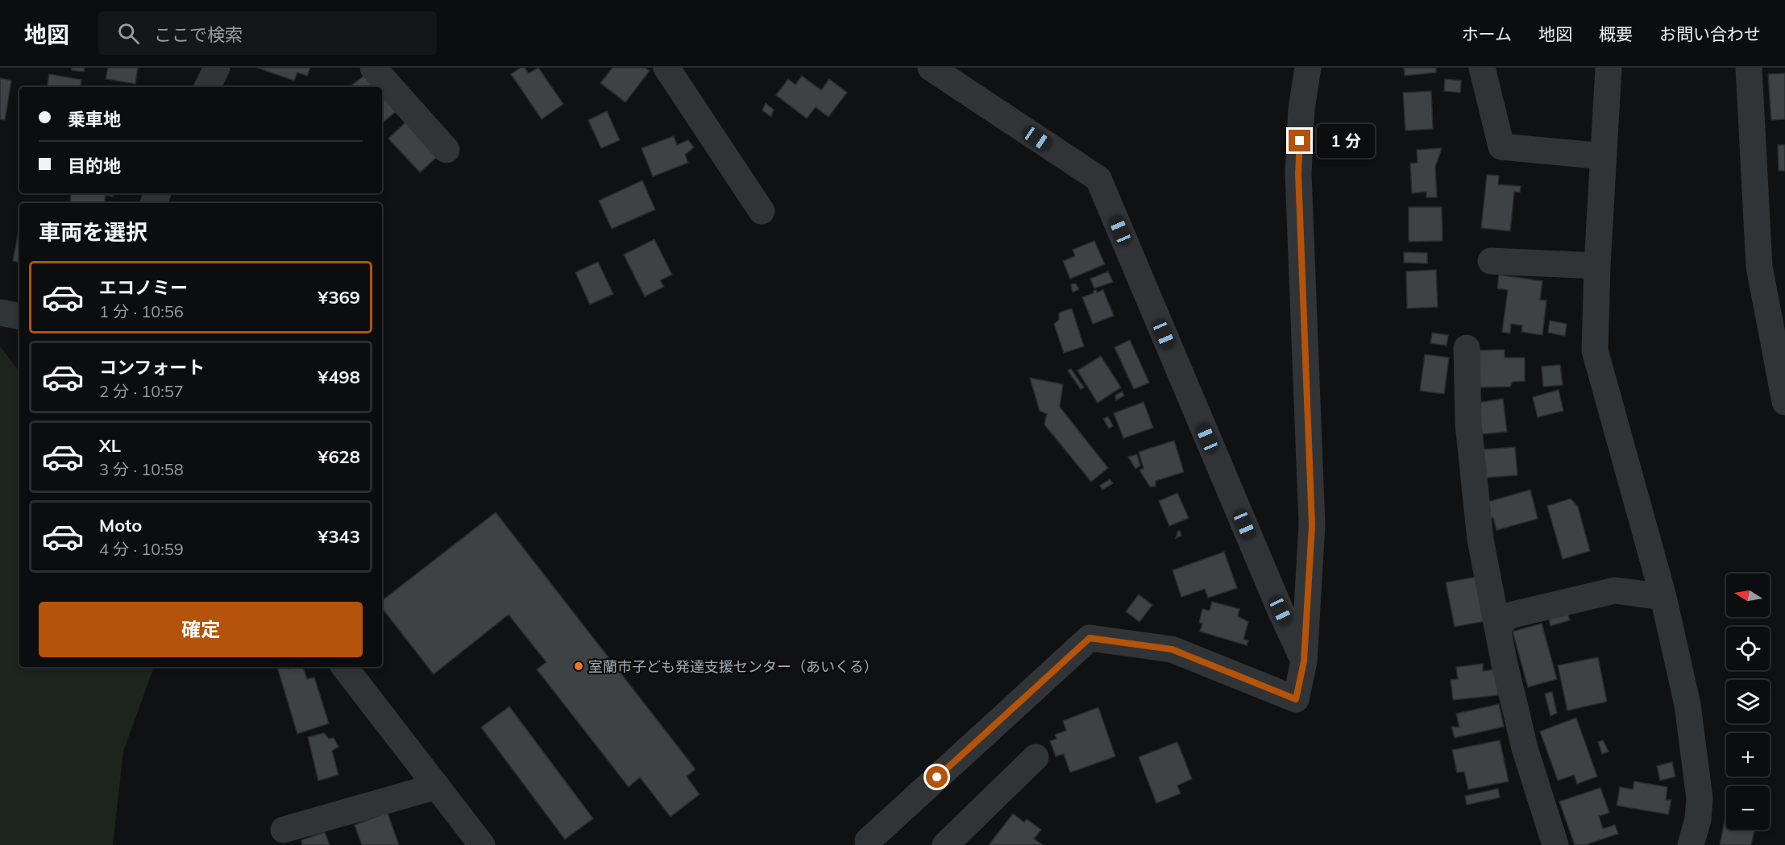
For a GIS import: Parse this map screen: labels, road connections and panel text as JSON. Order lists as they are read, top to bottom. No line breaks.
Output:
{"places":["室蘭市子ども発達支援センター（あいくる）"],"north":"left","page":{"header":"地図","search":"ここで検索","nav":["ホーム","地図","概要","お問い合わせ"],"banner":["乗車地","目的地"],"bubble":"1 分","heading":"車両を選択","list":[{"name":"エコノミー","note":"1 分 · 10:56","value":"¥369"},{"name":"コンフォート","note":"2 分 · 10:57","value":"¥498"},{"name":"XL","note":"3 分 · 10:58","value":"¥628"},{"name":"Moto","note":"4 分 · 10:59","value":"¥343"}],"map_buttons":["+","−"],"buttons":"確定"}}
